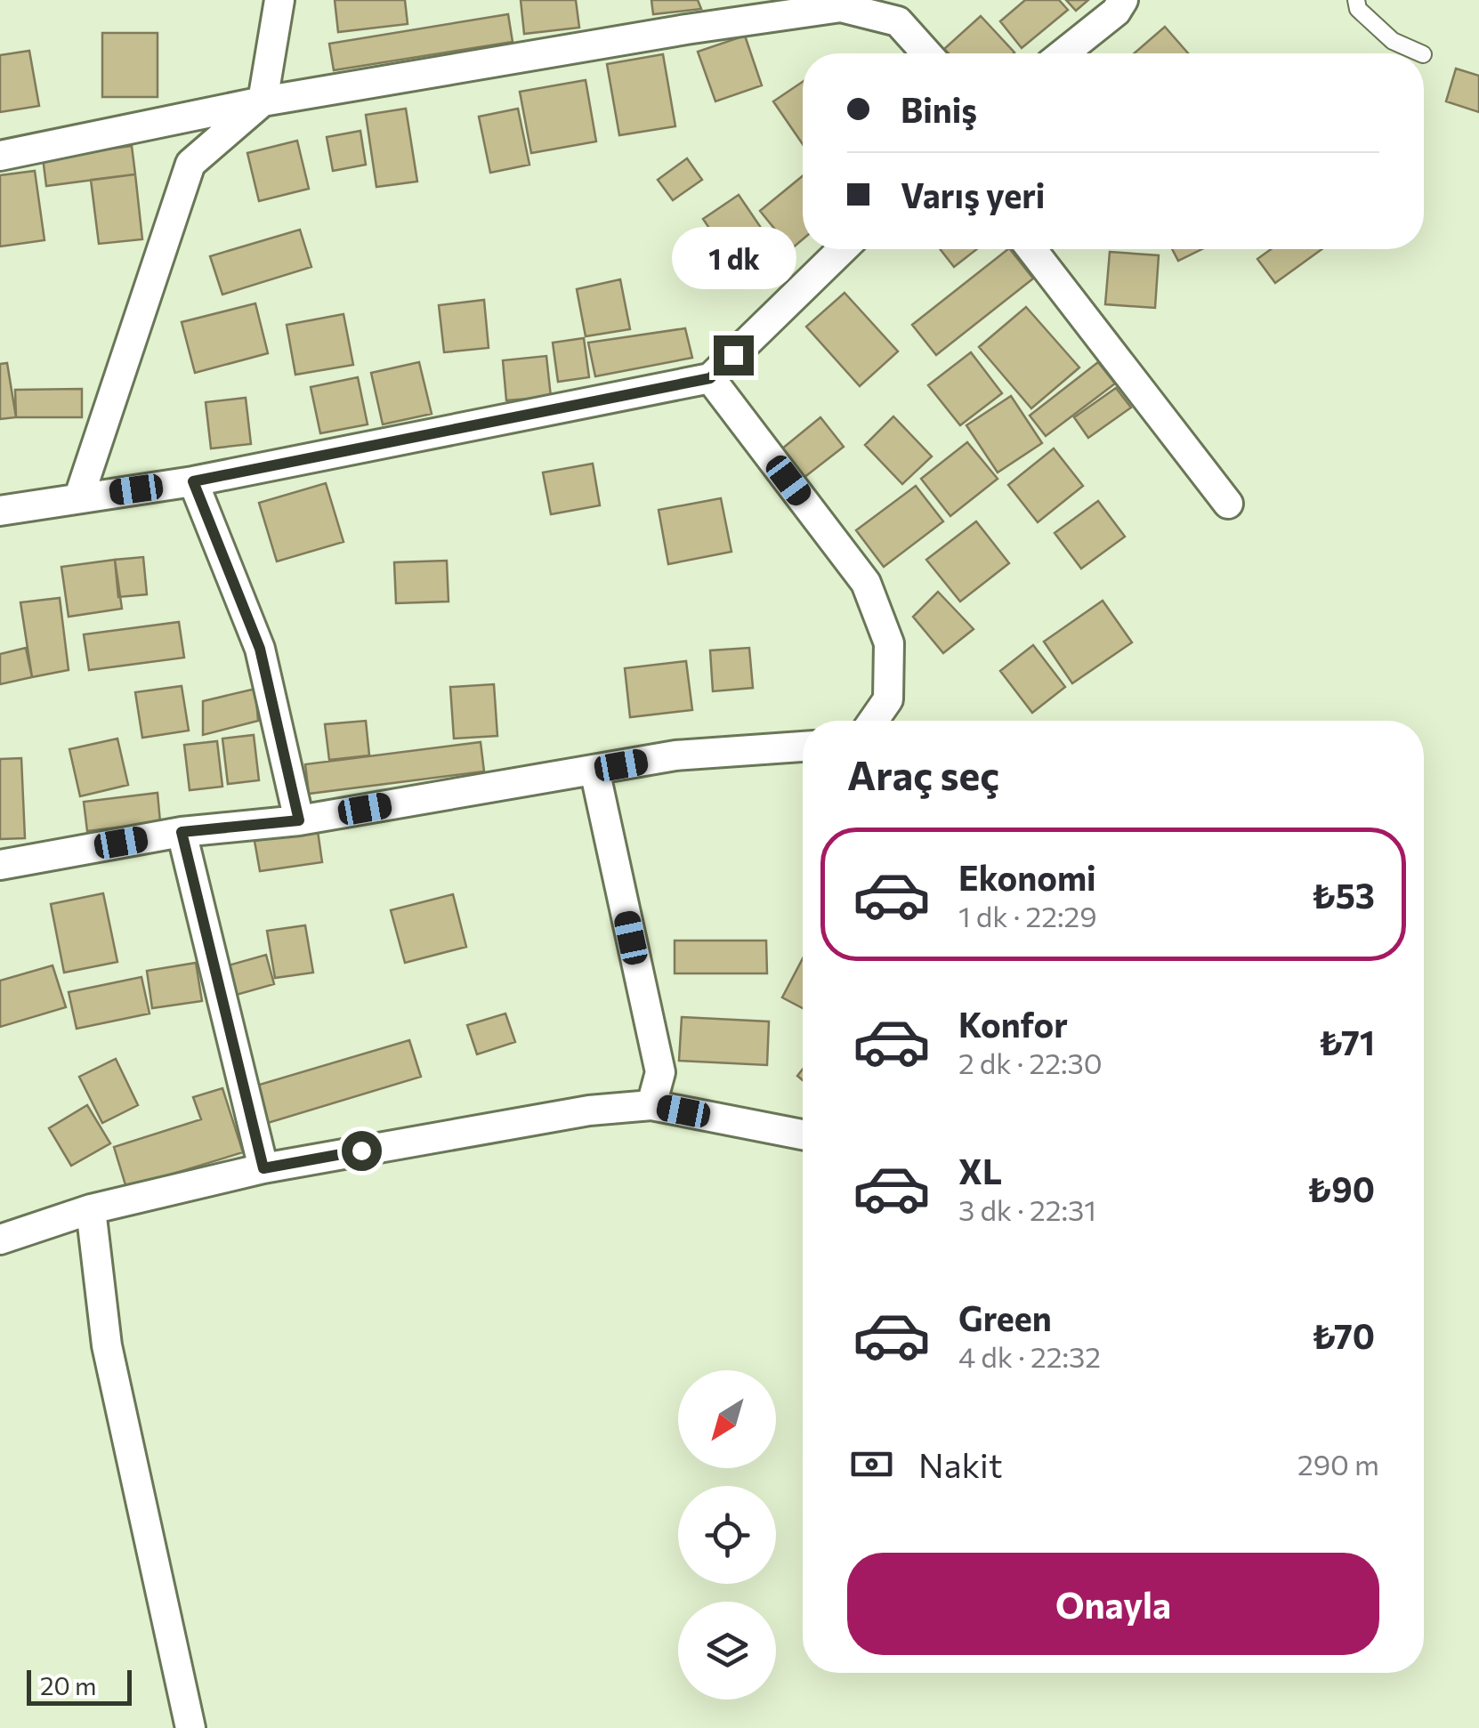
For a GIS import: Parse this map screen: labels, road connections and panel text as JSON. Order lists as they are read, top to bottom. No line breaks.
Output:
{"scale_bar":"20 m","north":"bottom left","page":{"banner":["Biniş","Varış yeri"],"bubble":"1 dk","heading":"Araç seç","list":[{"name":"Ekonomi","note":"1 dk · 22:29","value":"₺53"},{"name":"Konfor","note":"2 dk · 22:30","value":"₺71"},{"name":"XL","note":"3 dk · 22:31","value":"₺90"},{"name":"Green","note":"4 dk · 22:32","value":"₺70"}],"pay":["Nakit","290 m"],"buttons":"Onayla","scale":"20 m"}}
